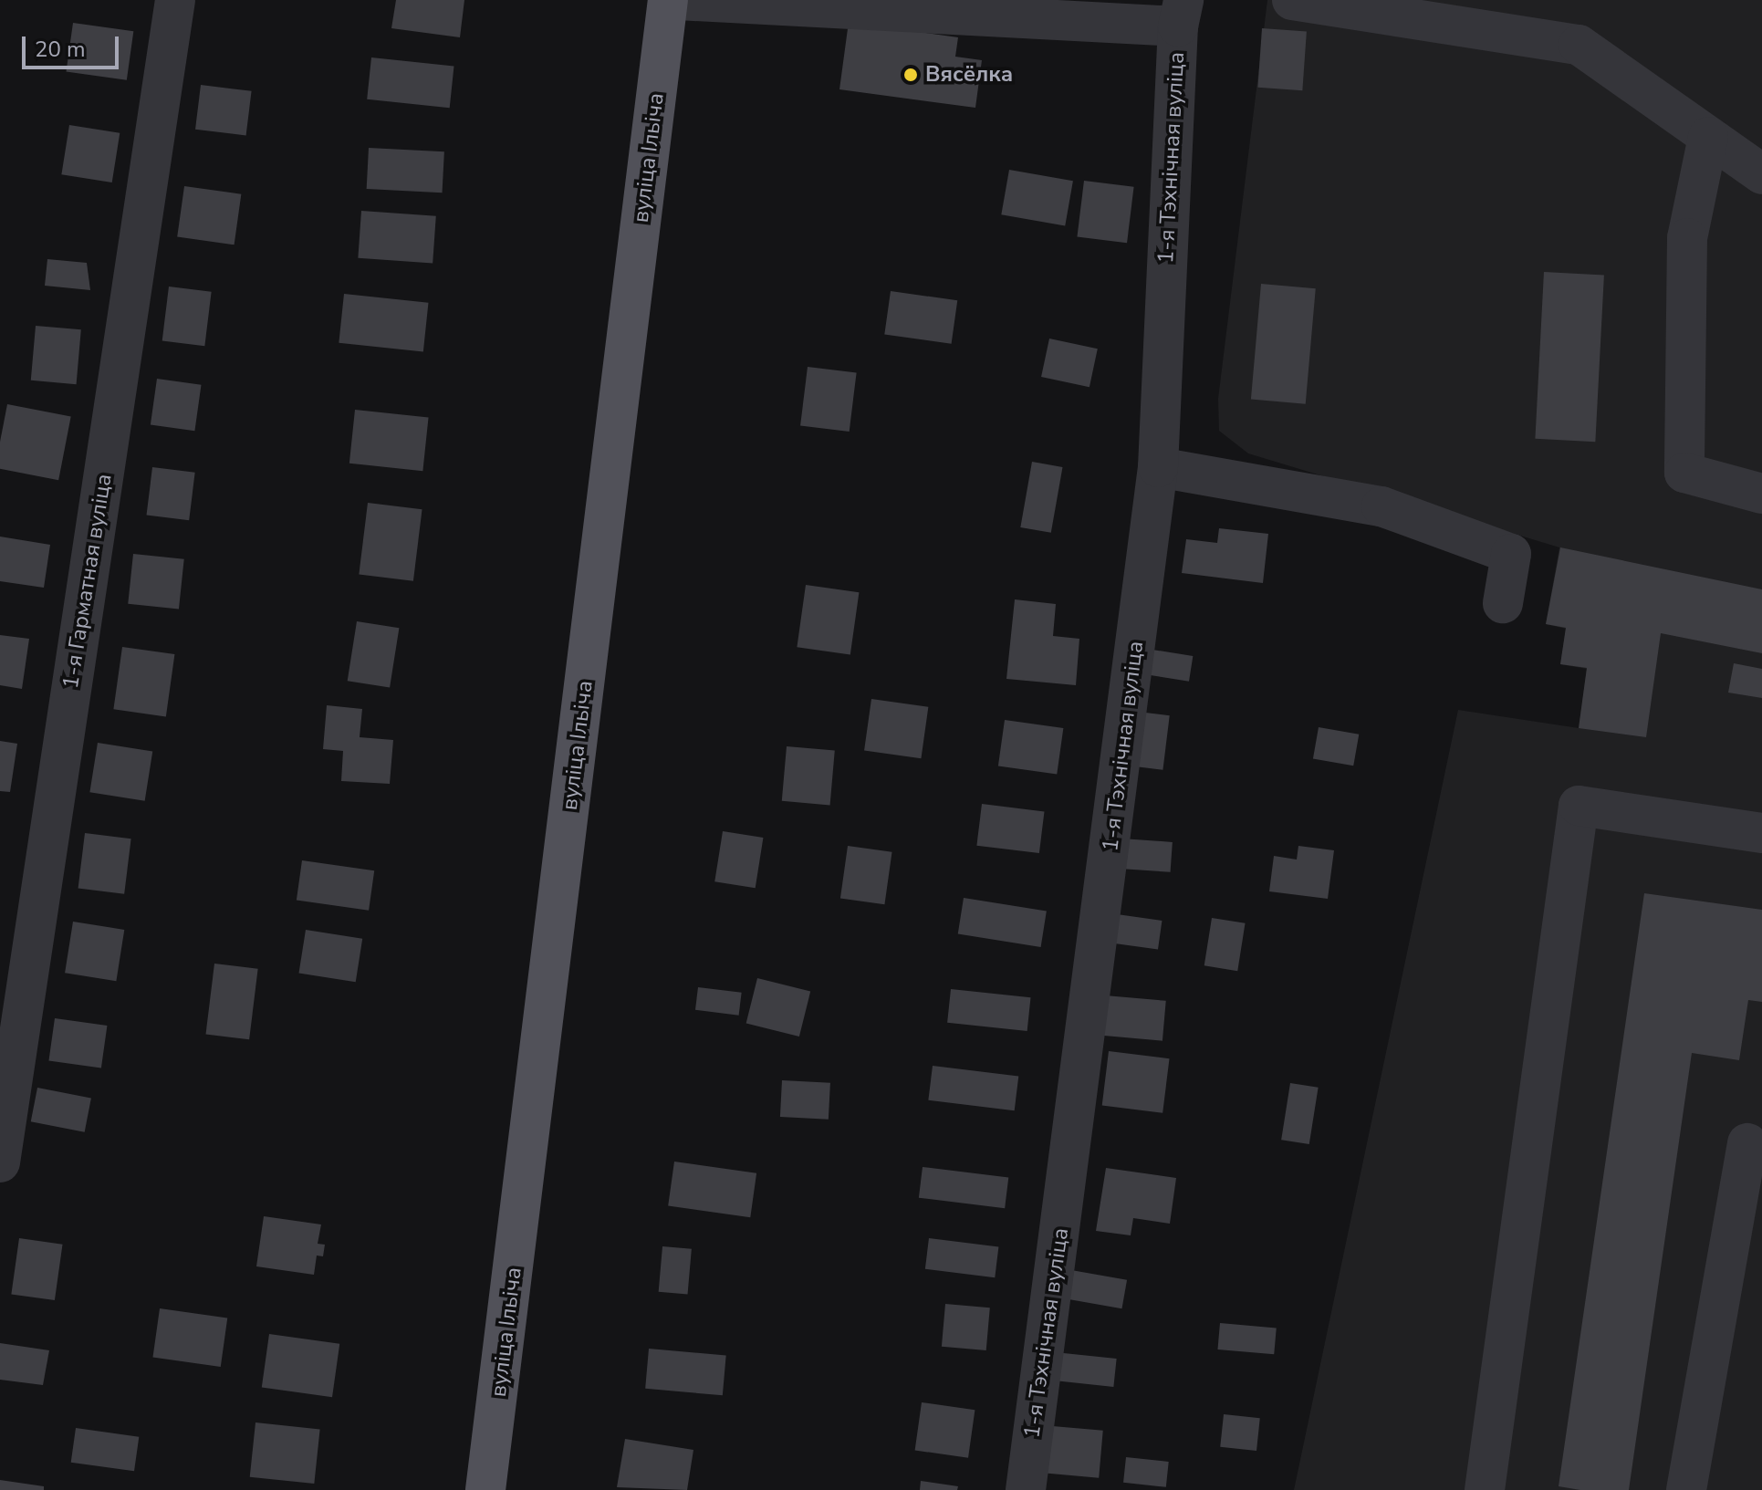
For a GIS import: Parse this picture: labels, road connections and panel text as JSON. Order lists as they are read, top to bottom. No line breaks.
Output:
{"streets":{"main road":["вуліца Ільіча"],"street":["1-я Тэхнічная вуліца","1-я Гарматная вуліца"]},"places":["Вясёлка"],"scale_bar":"20 m"}
